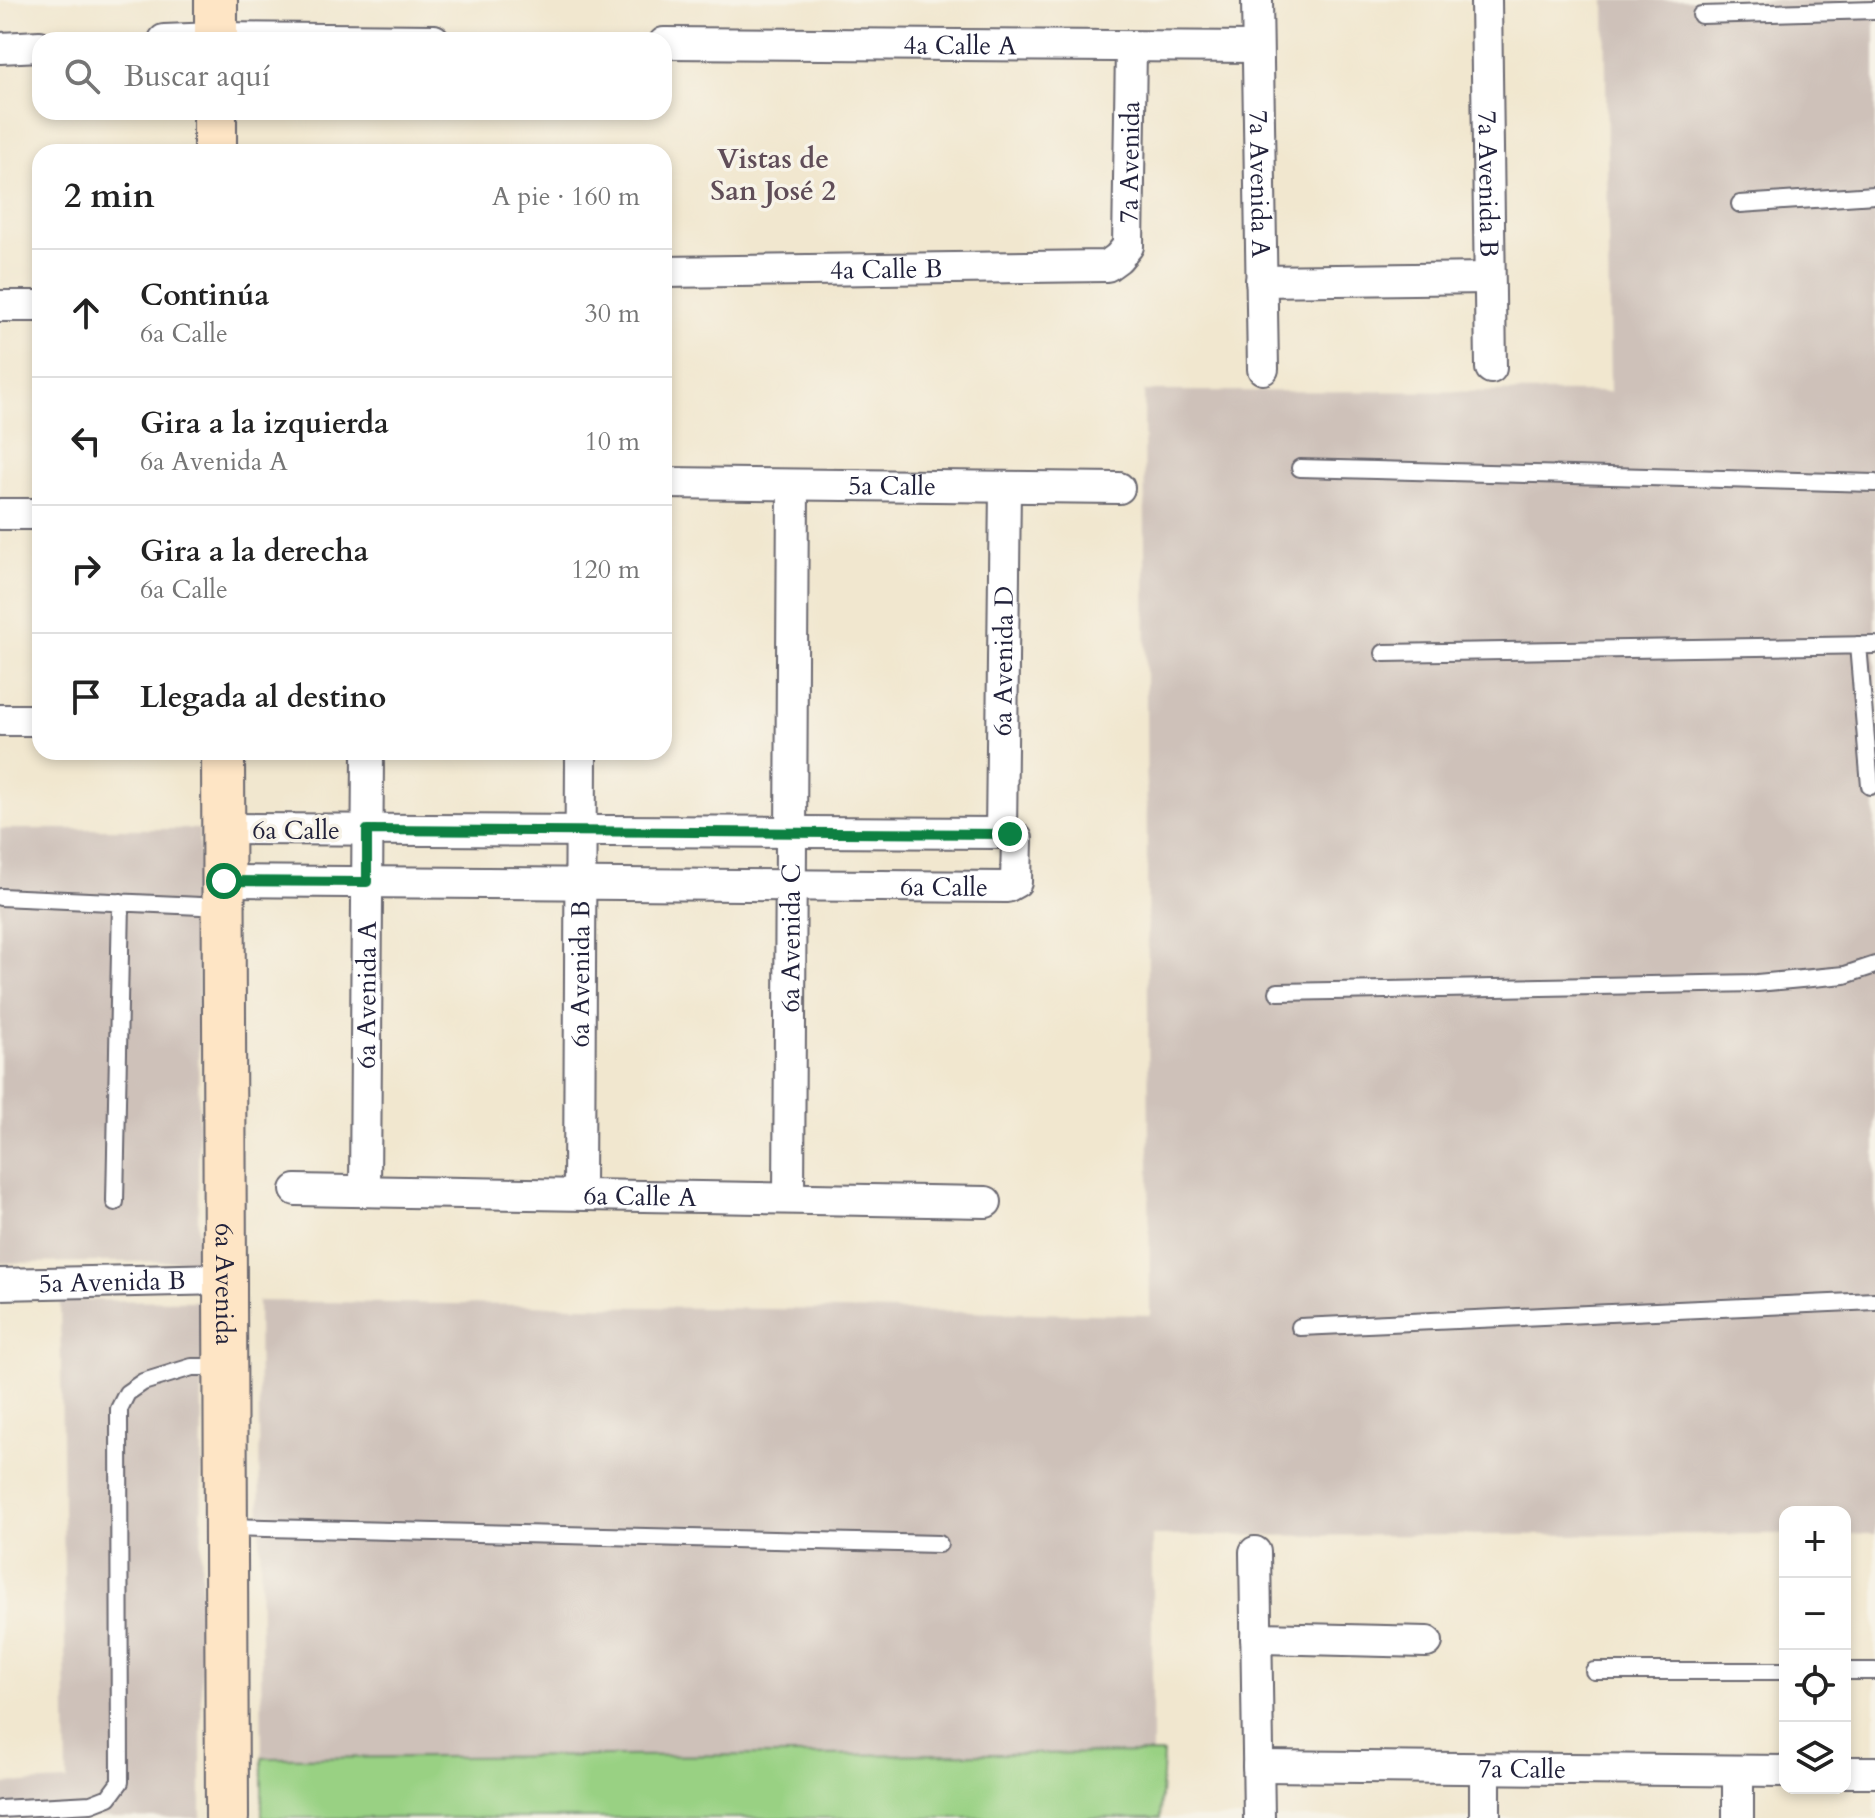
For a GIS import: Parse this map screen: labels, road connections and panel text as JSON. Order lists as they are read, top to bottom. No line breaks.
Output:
{"streets":{"street":["4a Calle A","7a Avenida","7a Avenida B","7a Avenida A","4a Calle B","5a Calle","6a Avenida D","6a Calle","6a Avenida C","6a Avenida B","6a Avenida A","6a Calle A","5a Avenida B","6a Avenida","7a Calle"]},"crossings":[["4a Calle A","7a Avenida"],["4a Calle A","7a Avenida A"],["7a Avenida","4a Calle B"],["5a Calle","6a Avenida D"],["5a Calle","6a Avenida C"],["6a Avenida D","6a Calle"],["6a Calle","6a Avenida C"],["6a Calle","6a Avenida B"],["6a Calle","6a Avenida A"],["6a Calle","6a Avenida"],["6a Avenida C","6a Calle A"],["6a Avenida B","6a Calle A"],["6a Avenida A","6a Calle A"],["5a Avenida B","6a Avenida"]],"districts":["Vistas de San José 2"],"page":{"search":"Buscar aquí","heading":["2 min","A pie · 160 m"],"list":[["Continúa","6a Calle","30 m"],["Gira a la izquierda","6a Avenida A","10 m"],["Gira a la derecha","6a Calle","120 m"],"Llegada al destino"],"map_buttons":["+","−"]}}
